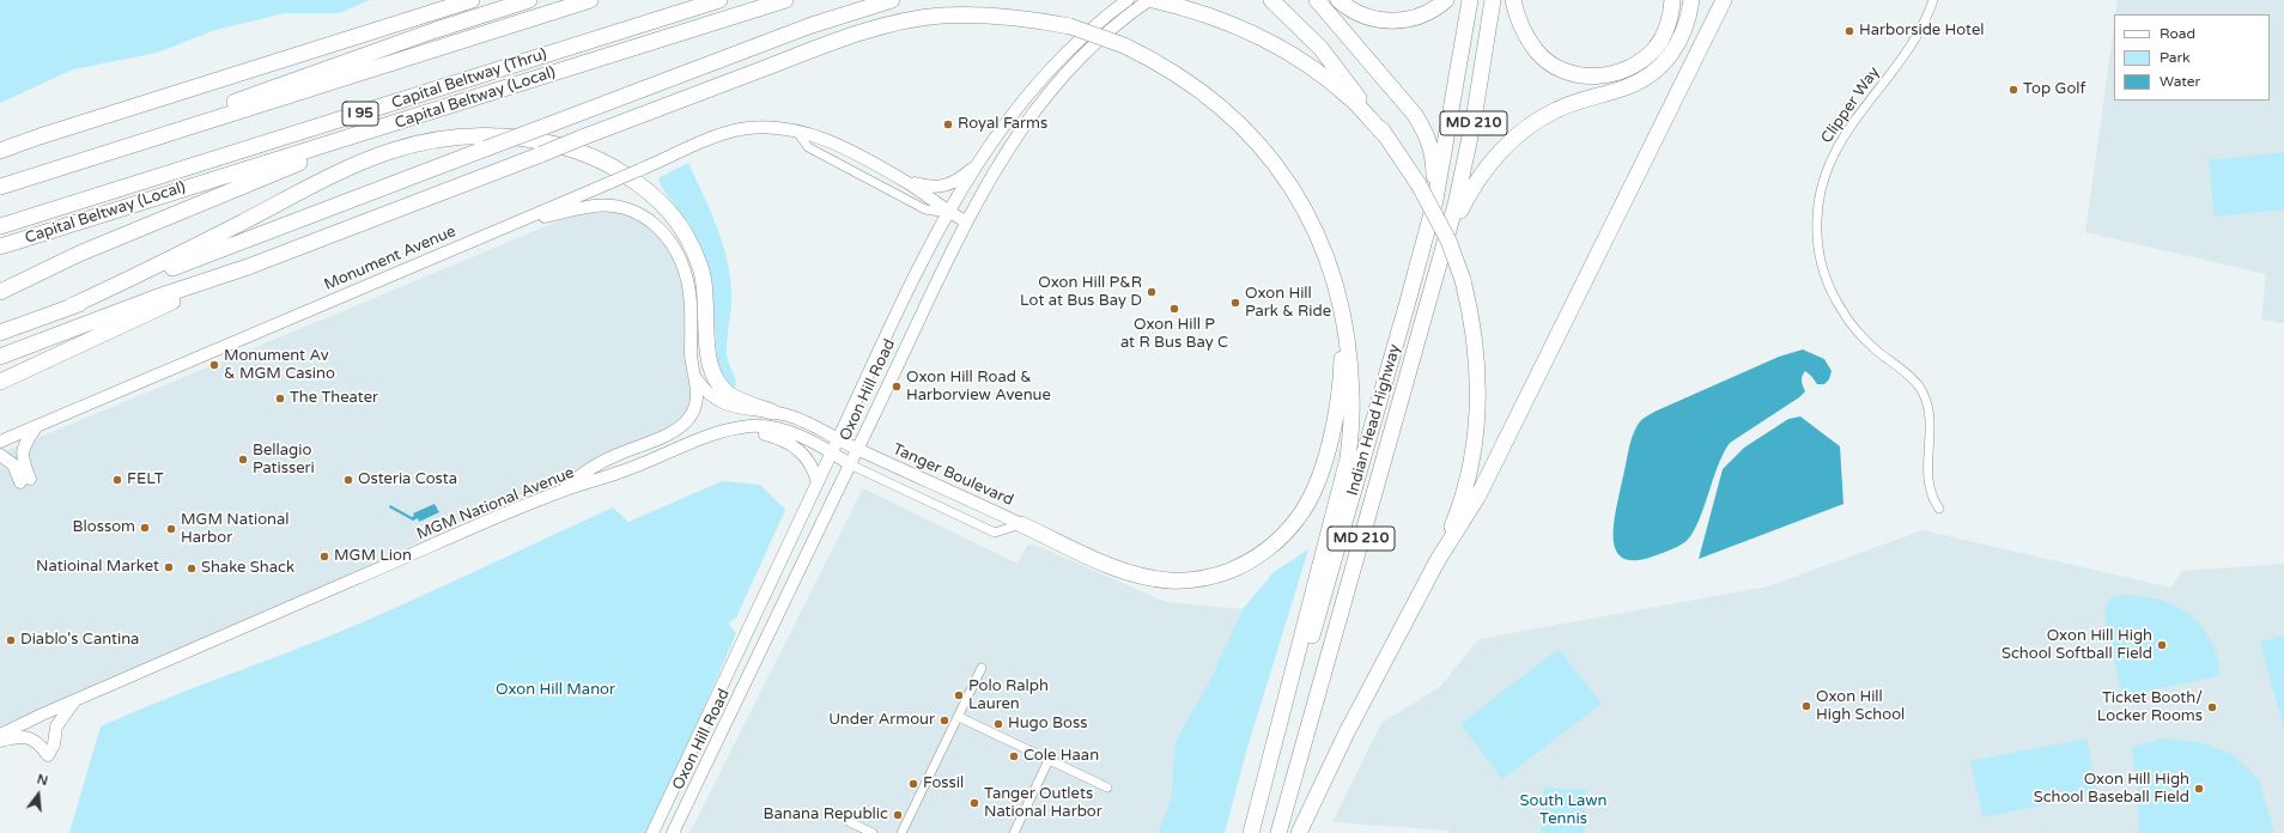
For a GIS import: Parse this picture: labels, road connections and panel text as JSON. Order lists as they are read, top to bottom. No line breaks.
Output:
{"streets":{"highway":["Capital Beltway (Thru)","Capital Beltway (Local)","I 95","MD 210","Indian Head Highway"],"main road":["Monument Avenue","Oxon Hill Road","Tanger Boulevard","MGM National Avenue"],"street":["Clipper Way"]},"crossings":[["Monument Avenue","Oxon Hill Road"],["Oxon Hill Road","Tanger Boulevard"],["Oxon Hill Road","MGM National Avenue"],["Tanger Boulevard","MGM National Avenue"]],"parks":["Oxon Hill Manor","South Lawn Tennis"],"places":["Harborside Hotel","Top Golf","Royal Farms","Oxon Hill P&R Lot at Bus Bay D","Oxon Hill Park & Ride","Oxon Hill P at R Bus Bay C","Monument Av & MGM Casino","Oxon Hill Road & Harborview Avenue","The Theater","Bellagio Patisseri","FELT","Osteria Costa","Blossom","MGM National Harbor","MGM Lion","Natioinal Market","Shake Shack","Diablo's Cantina","Oxon Hill High School Softball Field","Polo Ralph Lauren","Oxon Hill High School","Ticket Booth/ Locker Rooms","Under Armour","Hugo Boss","Cole Haan","Fossil","Oxon Hill High School Baseball Field","Tanger Outlets National Harbor","Banana Republic"],"legend":["Road","Park","Water"],"north":"top"}
